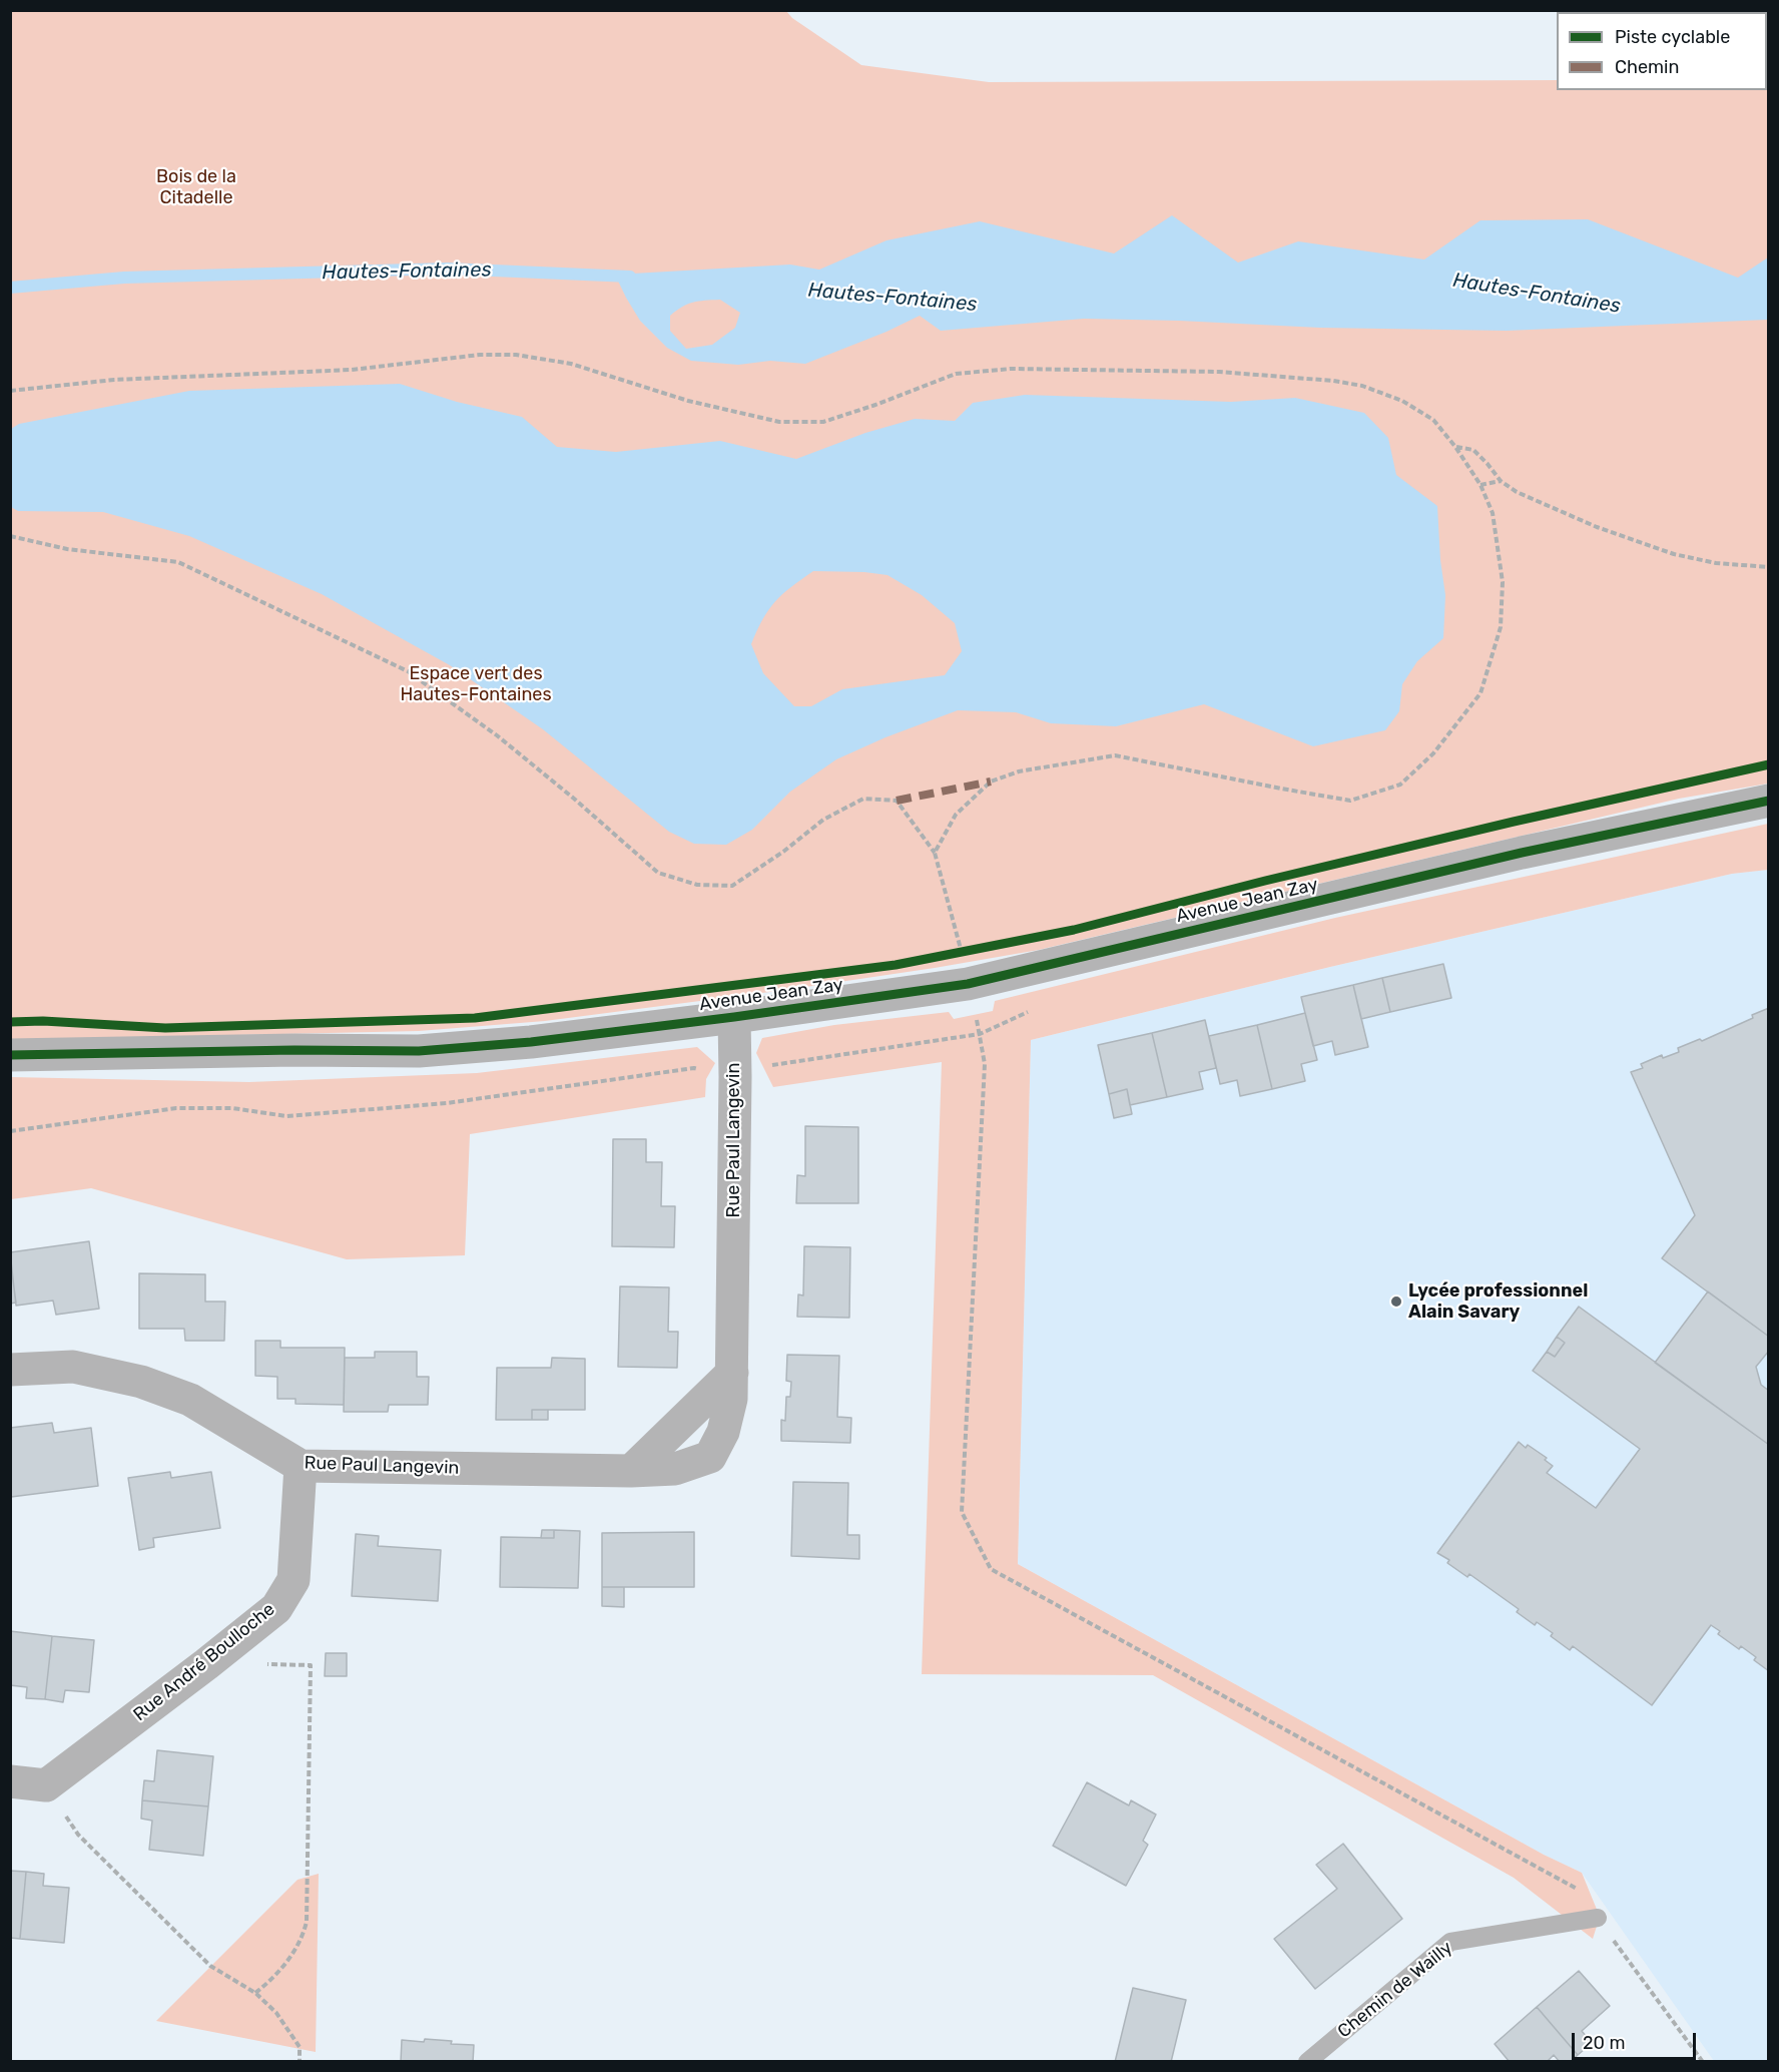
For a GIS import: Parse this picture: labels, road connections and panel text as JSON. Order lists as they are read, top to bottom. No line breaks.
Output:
{"streets":{"street":["Avenue Jean Zay","Rue Paul Langevin","Rue André Boulloche"],"lane":["Chemin de Wailly"]},"crossings":[["Avenue Jean Zay","Rue Paul Langevin"],["Rue Paul Langevin","Rue André Boulloche"]],"water":["Hautes-Fontaines"],"parks":["Bois de la Citadelle","Espace vert des Hautes-Fontaines"],"places":["Lycée professionnel Alain Savary"],"legend":["Piste cyclable","Chemin"],"scale_bar":"20 m"}
